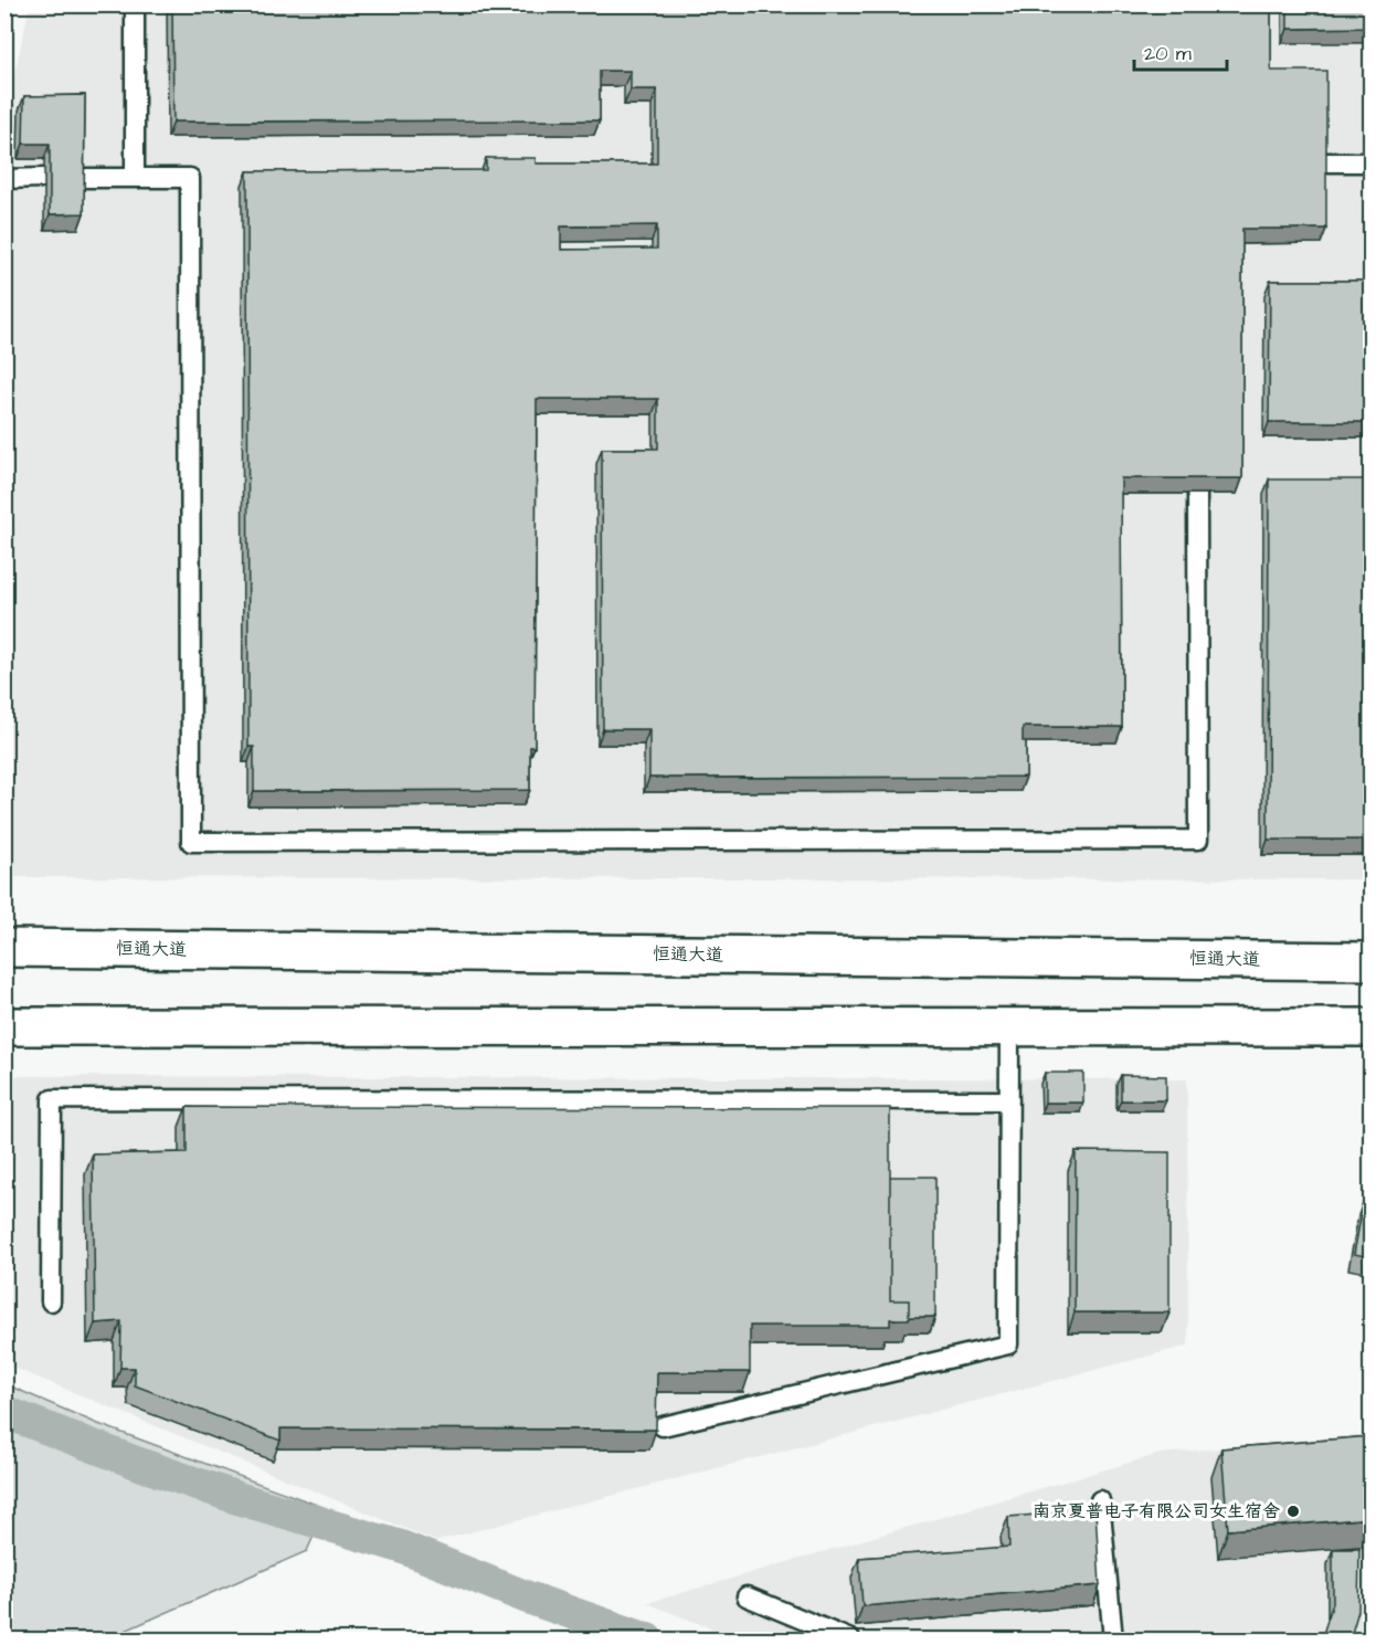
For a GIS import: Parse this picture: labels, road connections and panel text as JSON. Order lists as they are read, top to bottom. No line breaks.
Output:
{"streets":{"main road":["恒通大道"]},"places":["南京夏普电子有限公司女生宿舍"],"scale_bar":"20 m"}
